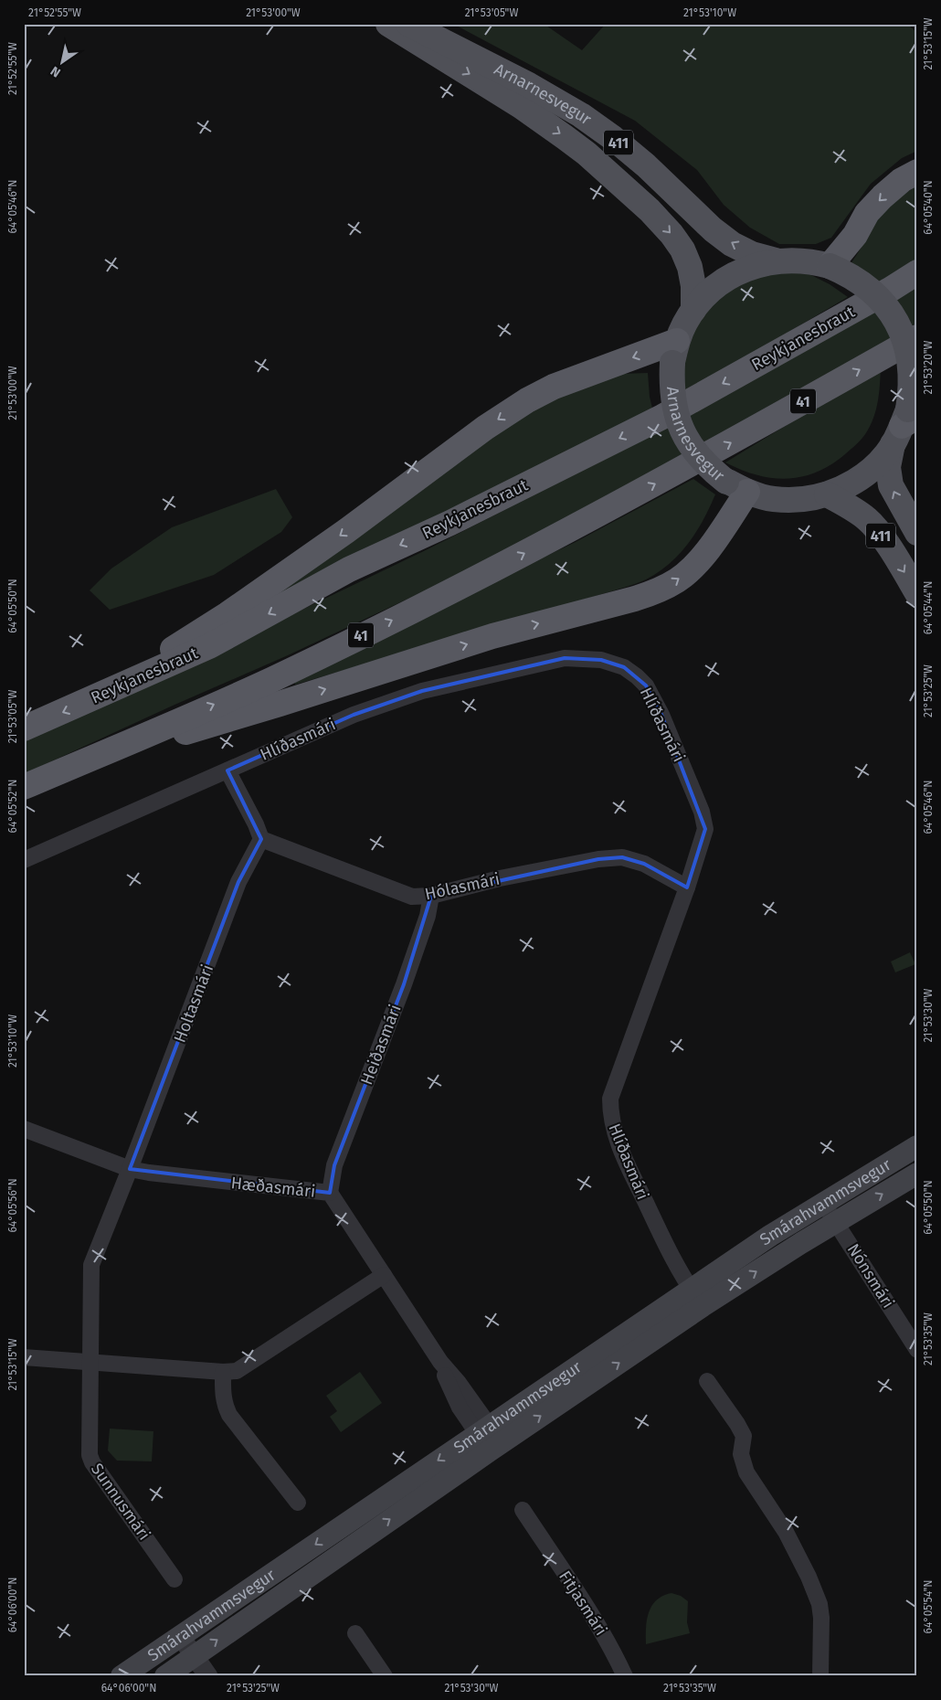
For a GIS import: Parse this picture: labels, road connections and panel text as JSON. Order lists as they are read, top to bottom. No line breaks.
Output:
{"streets":{"highway":["Reykjanesbraut","41"],"main road":["Arnarnesvegur","411","Smárahvammsvegur"],"street":["Hlíðasmári","Hólasmári","Holtasmári","Heiðasmári","Hæðasmári","Nónsmári","Sunnusmári","Fitjasmári"]},"crossings":[["Arnarnesvegur","411"],["Hlíðasmári","Hólasmári"],["Hlíðasmári","Smárahvammsvegur"],["Hólasmári","Holtasmári"],["Hólasmári","Heiðasmári"],["Holtasmári","Hæðasmári"],["Holtasmári","Sunnusmári"],["Heiðasmári","Hæðasmári"],["Hæðasmári","Smárahvammsvegur"],["Hæðasmári","Sunnusmári"],["Smárahvammsvegur","Nónsmári"]],"north":"bottom left","coordinates":["21°52'55\"W","21°53'00\"W","21°53'05\"W","21°53'10\"W","21°53'15\"W","64°05'46\"N","64°05'40\"N","21°53'20\"W","64°05'50\"N","64°05'44\"N","21°53'25\"W","64°05'52\"N","21°53'30\"W","64°05'56\"N","21°53'35\"W","64°06'00\"N","64°05'54\"N"]}
